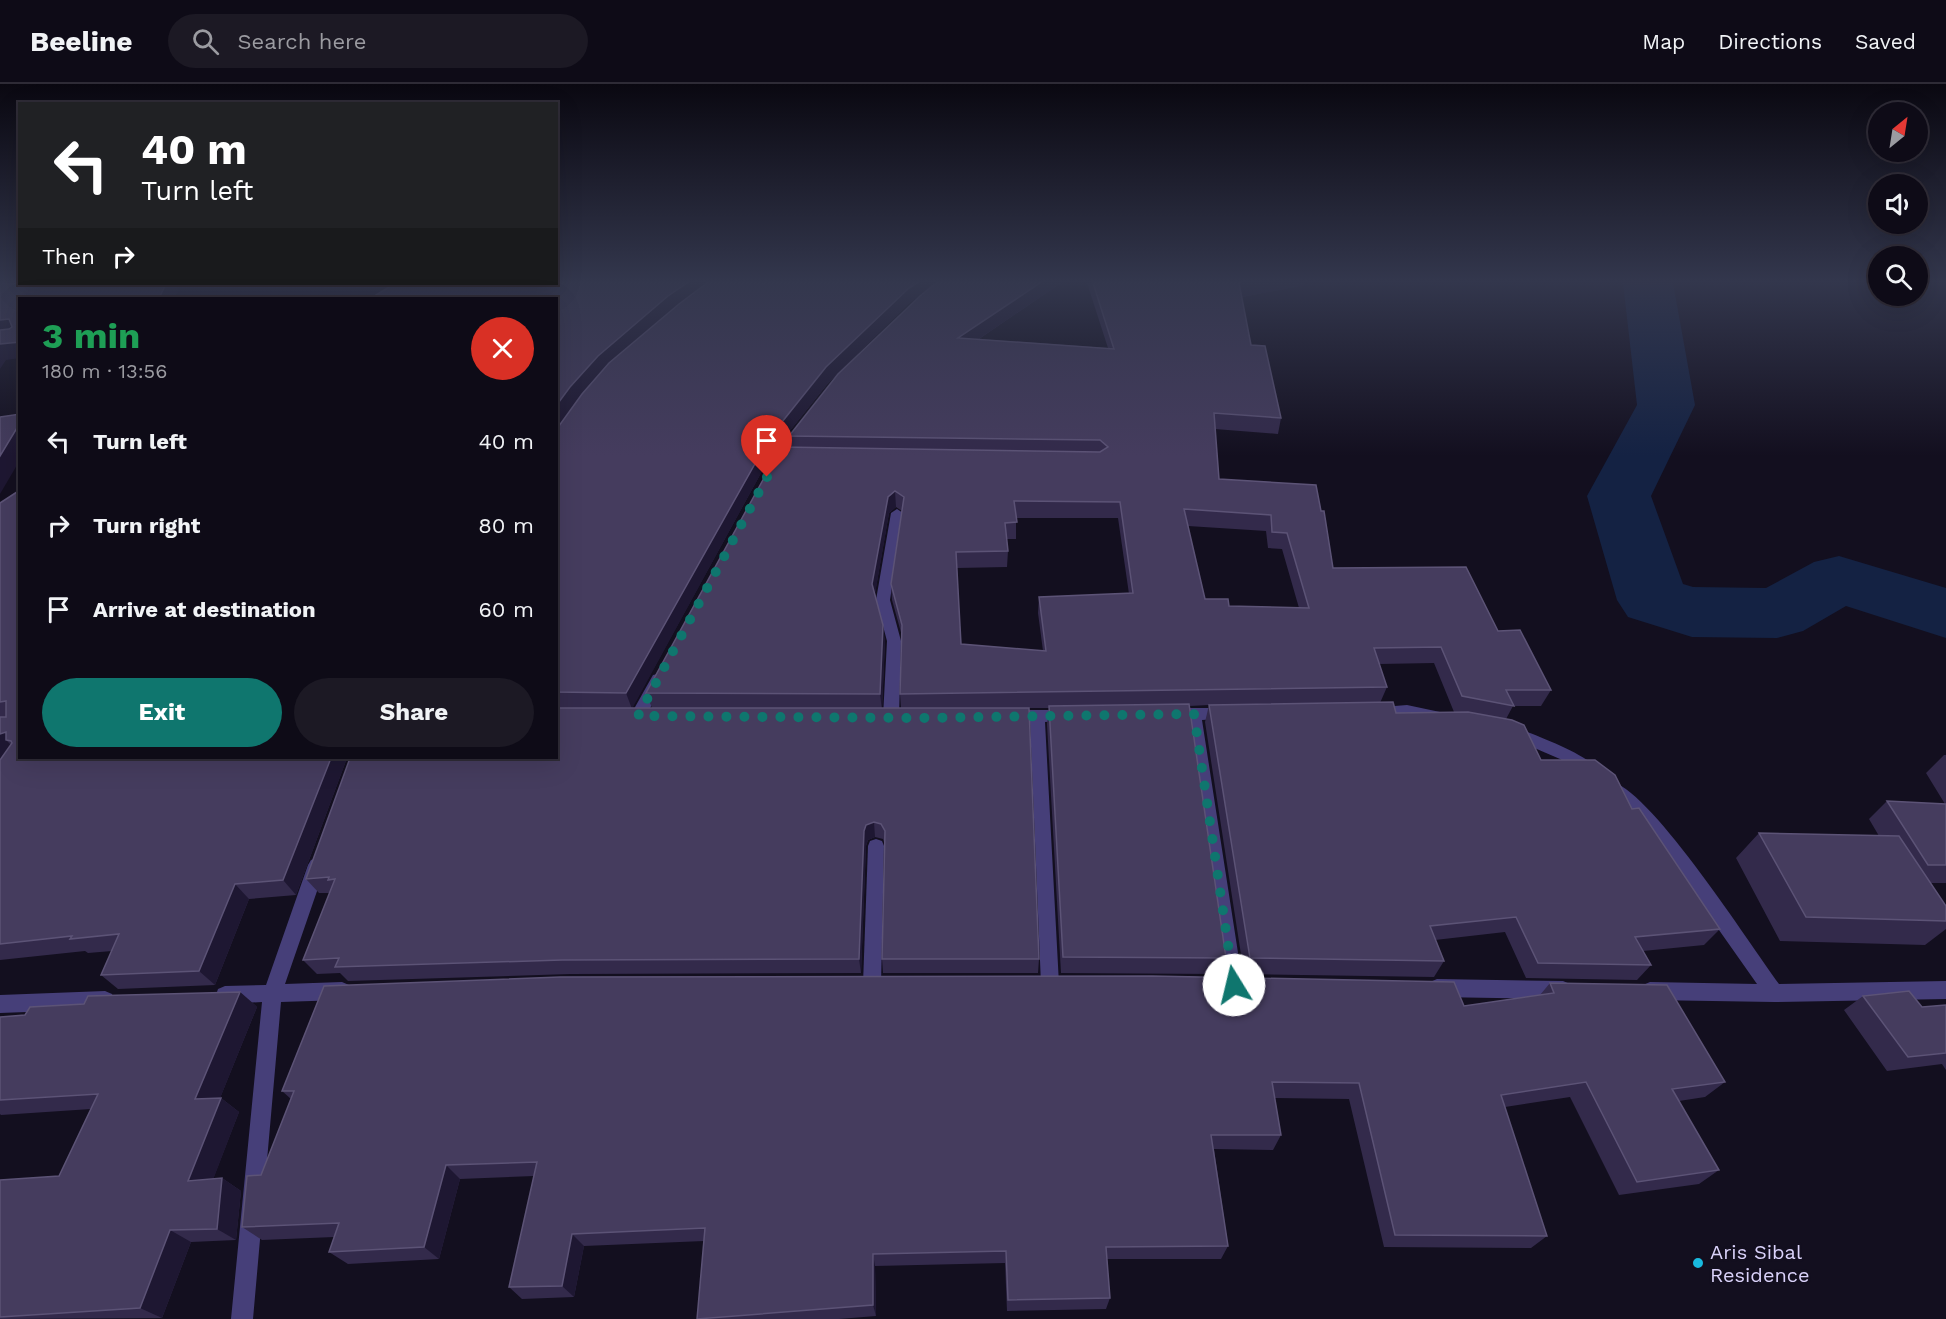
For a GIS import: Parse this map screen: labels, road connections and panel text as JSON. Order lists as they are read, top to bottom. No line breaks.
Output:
{"places":["Aris Sibal Residence"],"north":"top right","page":{"header":"Beeline","search":"Search here","nav":["Map","Directions","Saved"],"turn":["40 m","Turn left"],"then":"Then","heading":["3 min","180 m · 13:56"],"list":[{"name":"Turn left","value":"40 m"},{"name":"Turn right","value":"80 m"},{"name":"Arrive at destination","value":"60 m"}],"buttons":["Exit","Share"]}}
